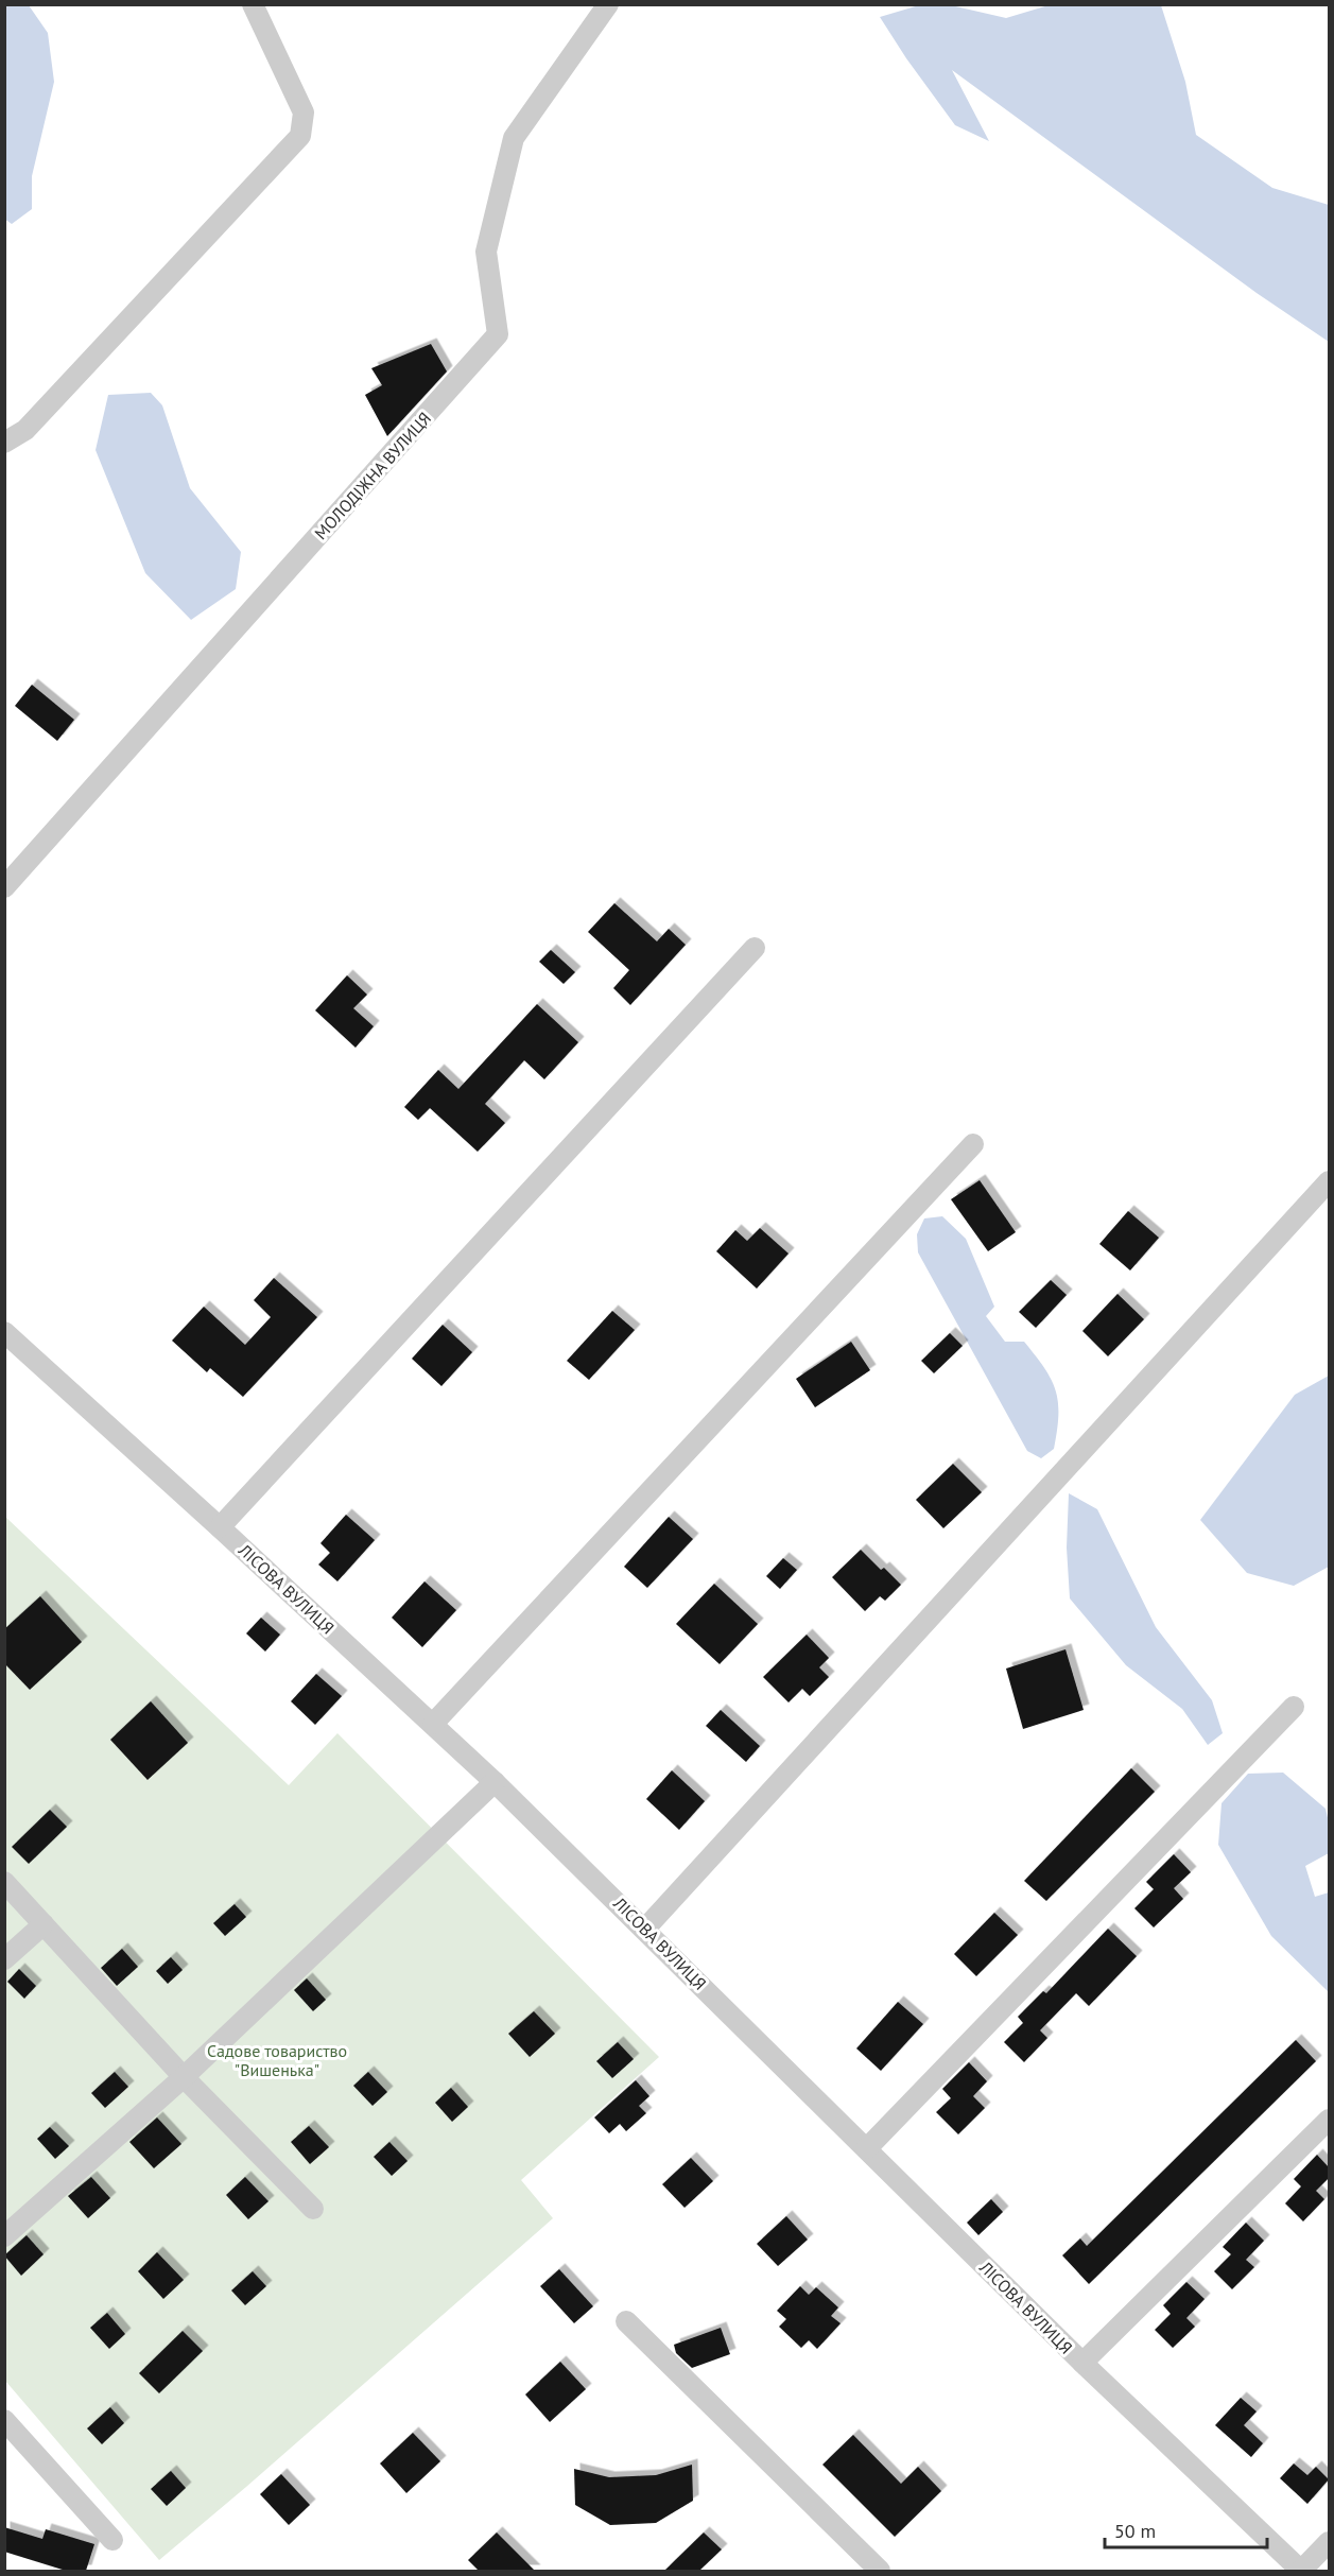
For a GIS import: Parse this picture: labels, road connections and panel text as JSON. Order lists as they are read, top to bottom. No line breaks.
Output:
{"streets":{"street":["МОЛОДІЖНА ВУЛИЦЯ","ЛІСОВА ВУЛИЦЯ"]},"parks":["Садове товариство \"Вишенька\""],"scale_bar":"50 m"}
